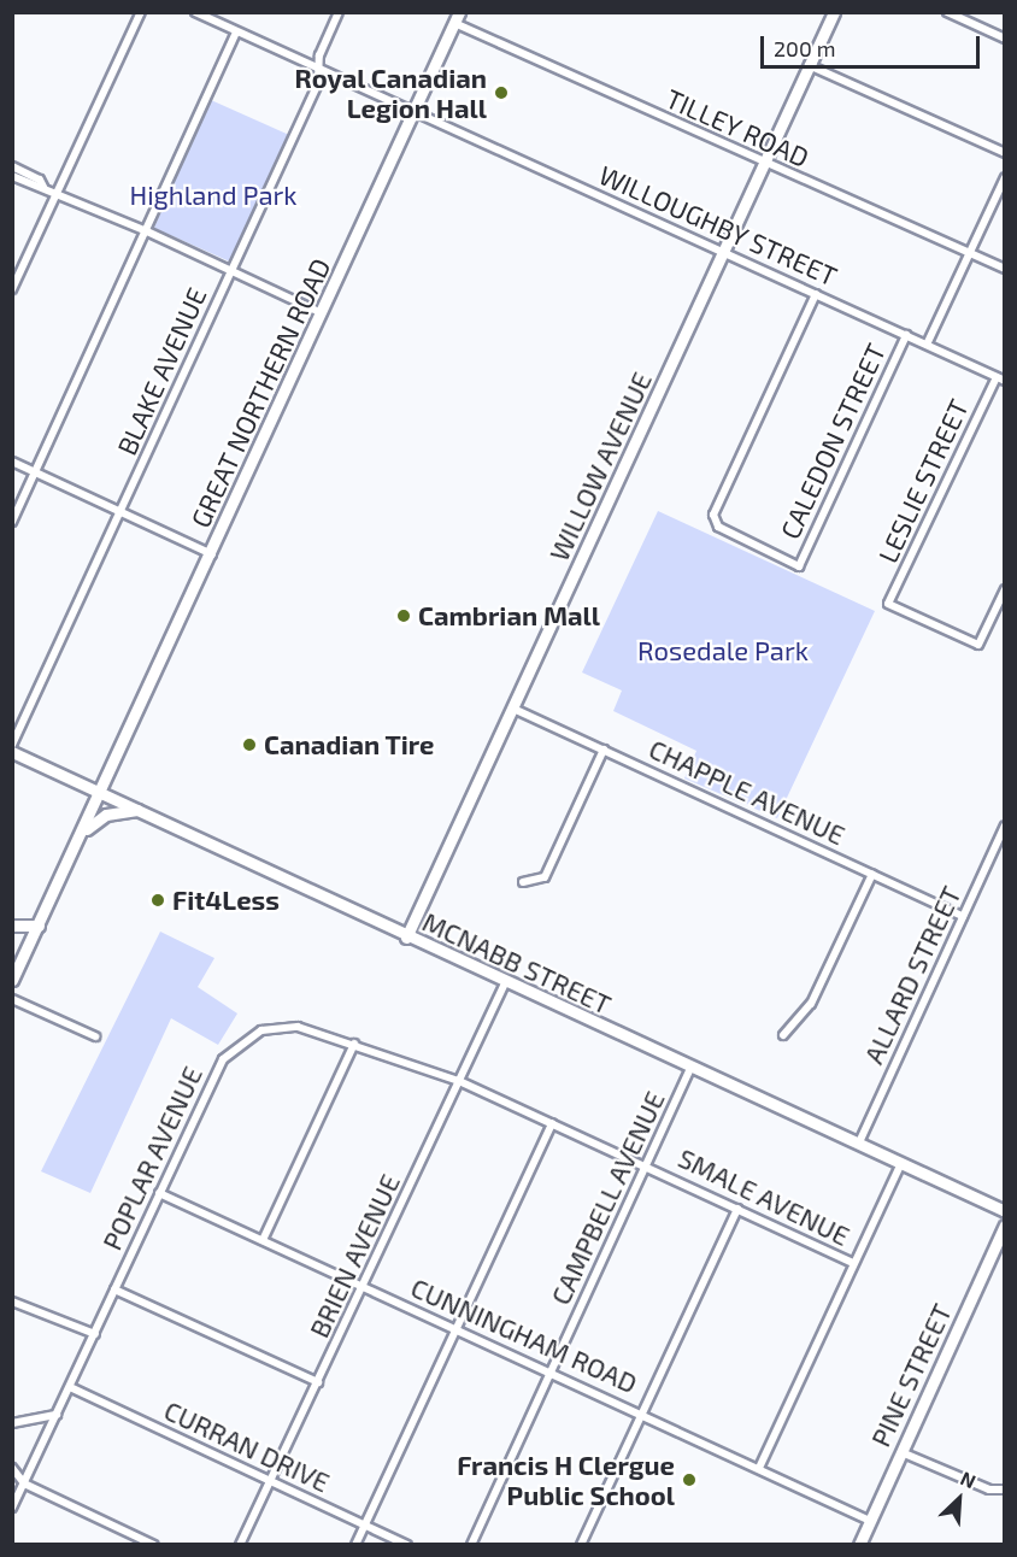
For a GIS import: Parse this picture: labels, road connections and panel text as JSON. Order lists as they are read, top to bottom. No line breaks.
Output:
{"streets":{"main road":["GREAT NORTHERN ROAD","WILLOW AVENUE","MCNABB STREET","PINE STREET"],"street":["TILLEY ROAD","WILLOUGHBY STREET","BLAKE AVENUE","CALEDON STREET","LESLIE STREET","CHAPPLE AVENUE","ALLARD STREET","POPLAR AVENUE","SMALE AVENUE","CAMPBELL AVENUE","BRIEN AVENUE","CUNNINGHAM ROAD","CURRAN DRIVE"]},"crossings":[["TILLEY ROAD","GREAT NORTHERN ROAD"],["TILLEY ROAD","WILLOW AVENUE"],["WILLOUGHBY STREET","BLAKE AVENUE"],["WILLOUGHBY STREET","GREAT NORTHERN ROAD"],["WILLOUGHBY STREET","CALEDON STREET"],["WILLOUGHBY STREET","WILLOW AVENUE"],["WILLOUGHBY STREET","LESLIE STREET"],["GREAT NORTHERN ROAD","MCNABB STREET"],["WILLOW AVENUE","CHAPPLE AVENUE"],["WILLOW AVENUE","MCNABB STREET"],["CHAPPLE AVENUE","ALLARD STREET"],["MCNABB STREET","ALLARD STREET"],["MCNABB STREET","CAMPBELL AVENUE"],["MCNABB STREET","BRIEN AVENUE"],["POPLAR AVENUE","SMALE AVENUE"],["POPLAR AVENUE","BRIEN AVENUE"],["POPLAR AVENUE","CUNNINGHAM ROAD"],["POPLAR AVENUE","CURRAN DRIVE"],["SMALE AVENUE","CAMPBELL AVENUE"],["SMALE AVENUE","BRIEN AVENUE"],["CAMPBELL AVENUE","CUNNINGHAM ROAD"],["BRIEN AVENUE","CUNNINGHAM ROAD"],["BRIEN AVENUE","CURRAN DRIVE"],["CUNNINGHAM ROAD","PINE STREET"]],"parks":["Highland Park","Rosedale Park"],"places":["Royal Canadian Legion Hall","Cambrian Mall","Canadian Tire","Fit4Less","Francis H Clergue Public School"],"scale_bar":"200 m","north":"top right"}
